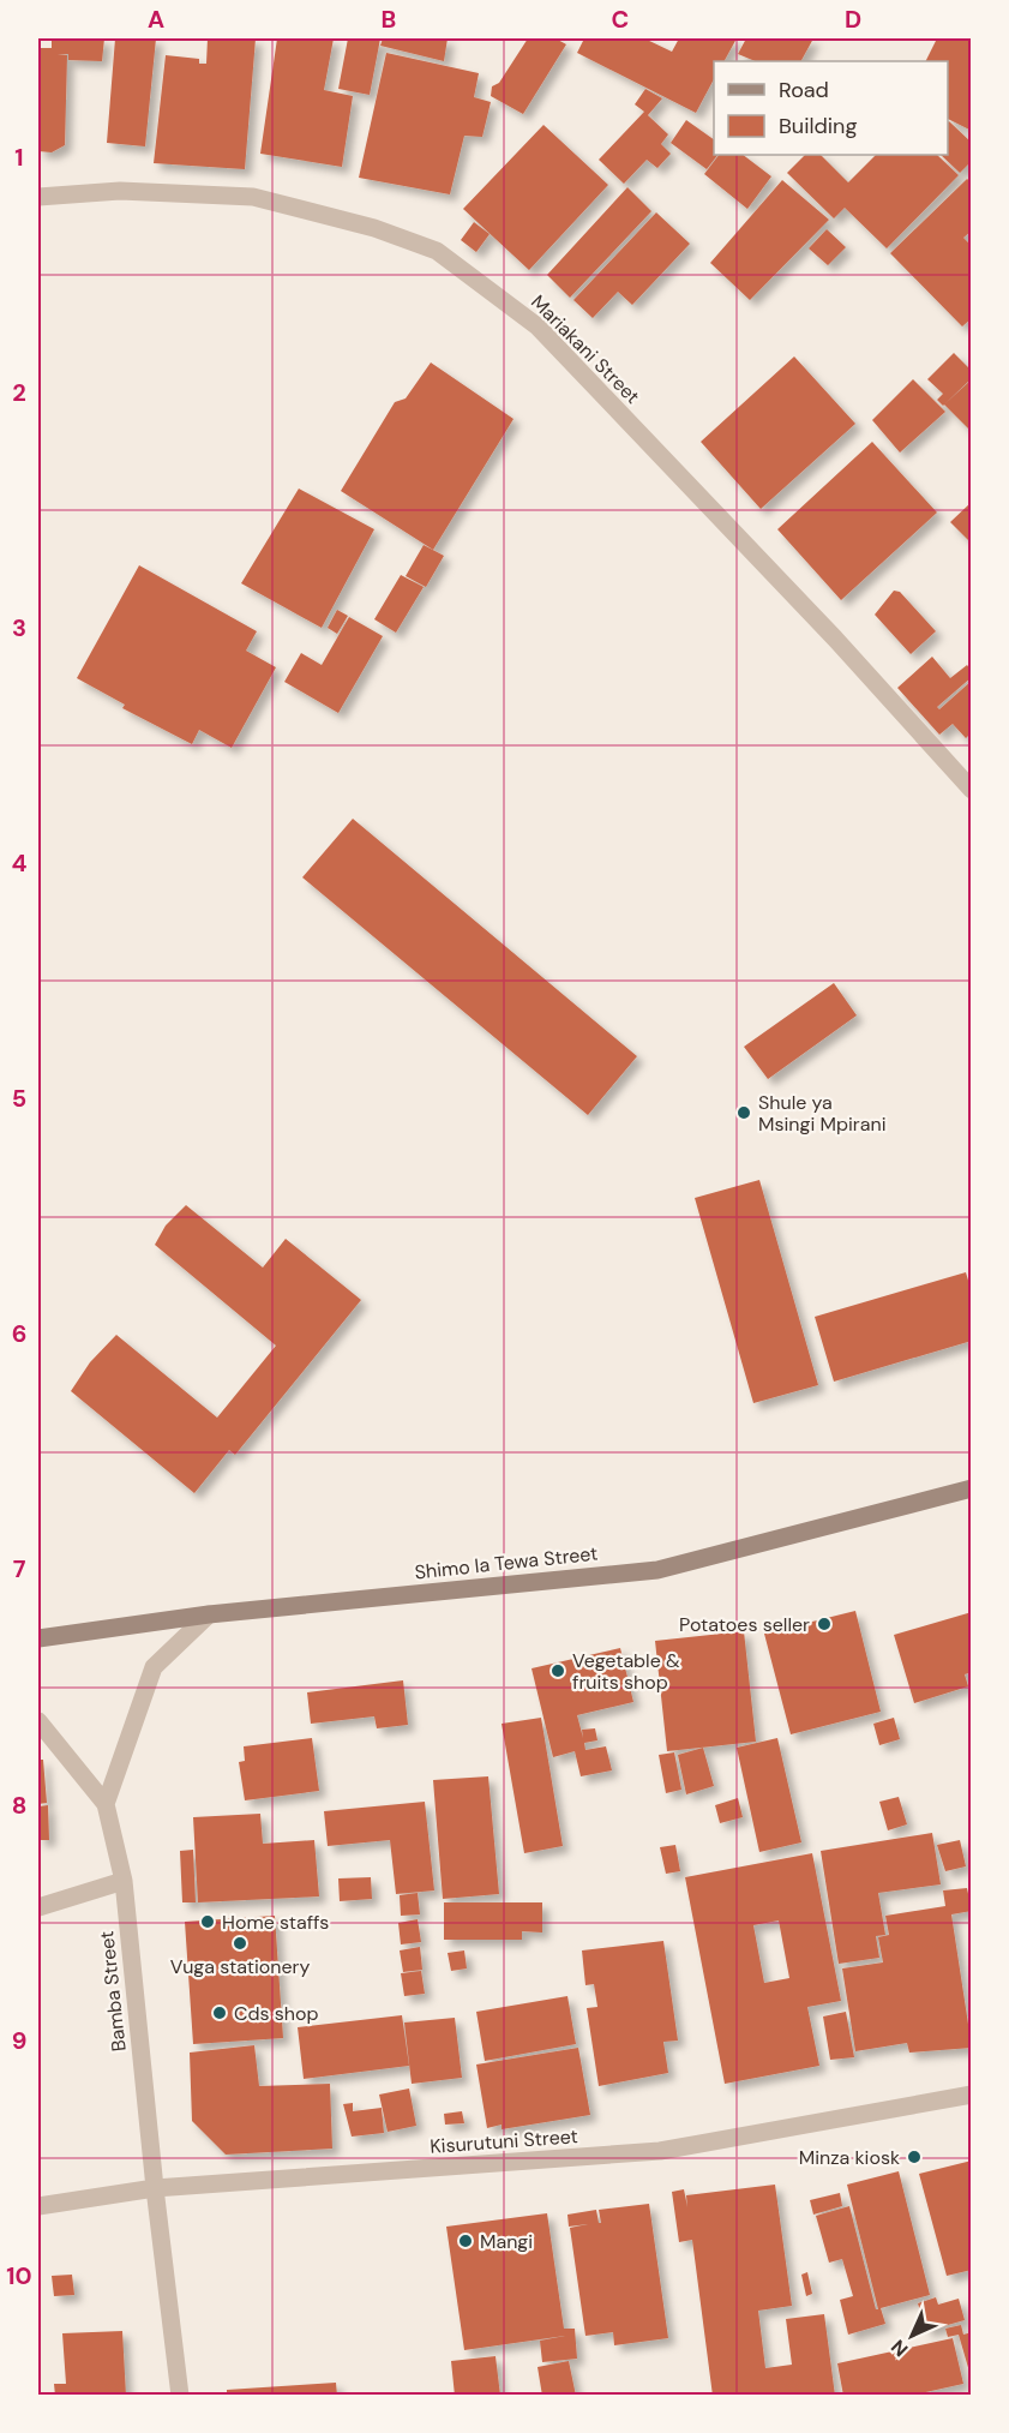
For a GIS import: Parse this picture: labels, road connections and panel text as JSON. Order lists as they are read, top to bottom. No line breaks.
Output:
{"streets":{"street":["Mariakani Street","Shimo la Tewa Street","Bamba Street","Kisurutuni Street"]},"crossings":[["Bamba Street","Kisurutuni Street"]],"places":["Shule ya Msingi Mpirani","Potatoes seller","Vegetable & fruits shop","Home staffs","Vuga stationery","Cds shop","Minza kiosk","Mangi"],"legend":["Road","Building"],"north":"bottom left","grid":{"columns":["A","B","C","D"],"rows":["1","2","3","4","5","6","7","8","9","10"]}}
